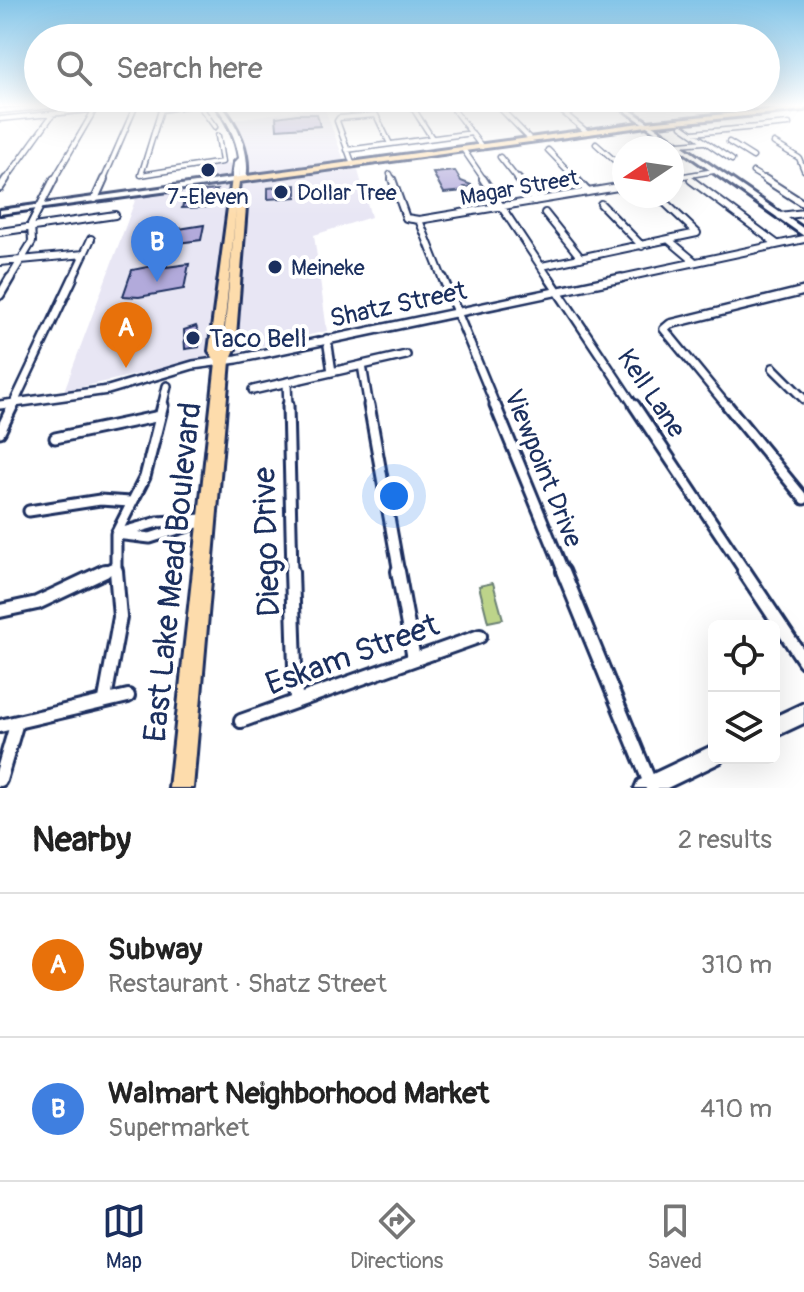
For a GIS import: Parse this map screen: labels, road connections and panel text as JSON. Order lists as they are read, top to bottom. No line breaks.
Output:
{"streets":{"main road":["East Lake Mead Boulevard"],"street":["Magar Street","Shatz Street","Kell Lane","Viewpoint Drive","Diego Drive","Eskam Street"]},"crossings":[["Magar Street","Kell Lane"],["Magar Street","Viewpoint Drive"],["Shatz Street","Kell Lane"],["Shatz Street","Viewpoint Drive"],["Shatz Street","East Lake Mead Boulevard"],["Diego Drive","Eskam Street"]],"places":["7-Eleven","Dollar Tree","Meineke","Taco Bell"],"north":"left","page":{"search":"Search here","pins":["B","A"],"heading":["Nearby","2 results"],"list":[{"mark":"A","name":"Subway","note":"Restaurant · Shatz Street","value":"310 m"},{"mark":"B","name":"Walmart Neighborhood Market","note":"Supermarket","value":"410 m"}],"nav":["Map","Directions","Saved"]}}
